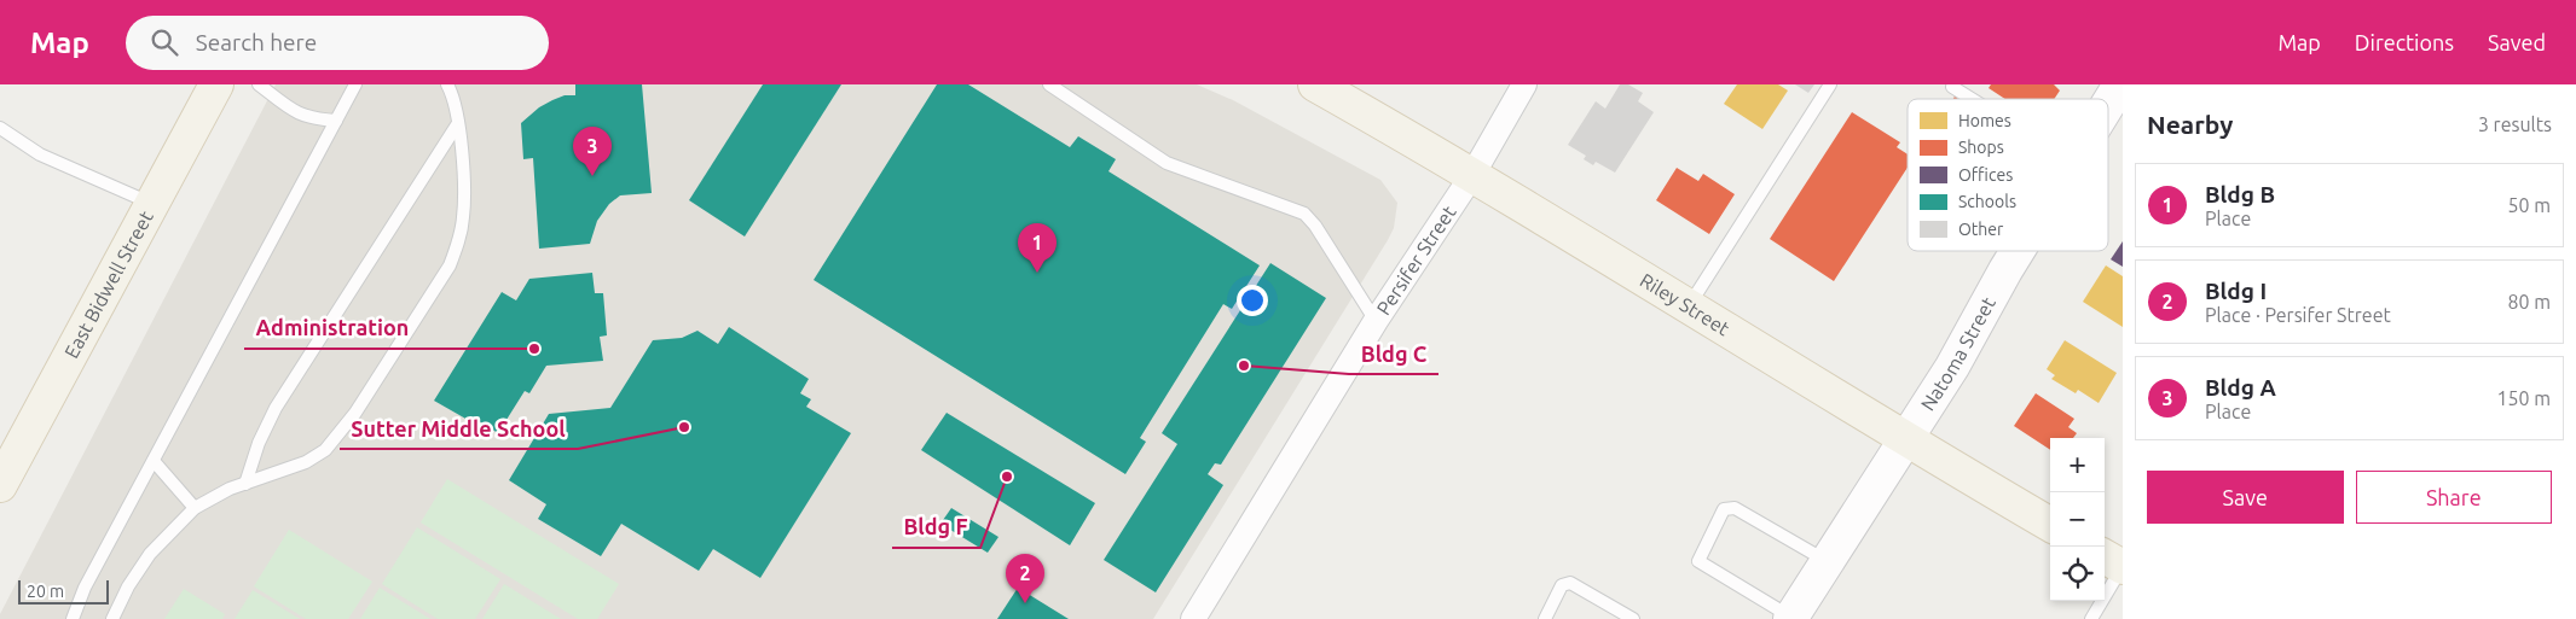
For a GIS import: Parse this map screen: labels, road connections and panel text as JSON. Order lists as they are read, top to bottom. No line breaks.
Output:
{"streets":{"main road":["East Bidwell Street","Riley Street"],"street":["Persifer Street","Natoma Street"]},"crossings":[["Persifer Street","Riley Street"],["Riley Street","Natoma Street"]],"places":["Administration","Bldg C","Sutter Middle School","Bldg F"],"legend":["Homes","Shops","Offices","Schools","Other"],"scale_bar":"20 m","page":{"header":"Map","search":"Search here","nav":["Map","Directions","Saved"],"heading":["Nearby","3 results"],"pins":["3","1","2"],"list":[{"mark":"1","name":"Bldg B","note":"Place","value":"50 m"},{"mark":"2","name":"Bldg I","note":"Place · Persifer Street","value":"80 m"},{"mark":"3","name":"Bldg A","note":"Place","value":"150 m"}],"map_buttons":["+","−"],"buttons":["Save","Share"],"scale":"20 m"}}
